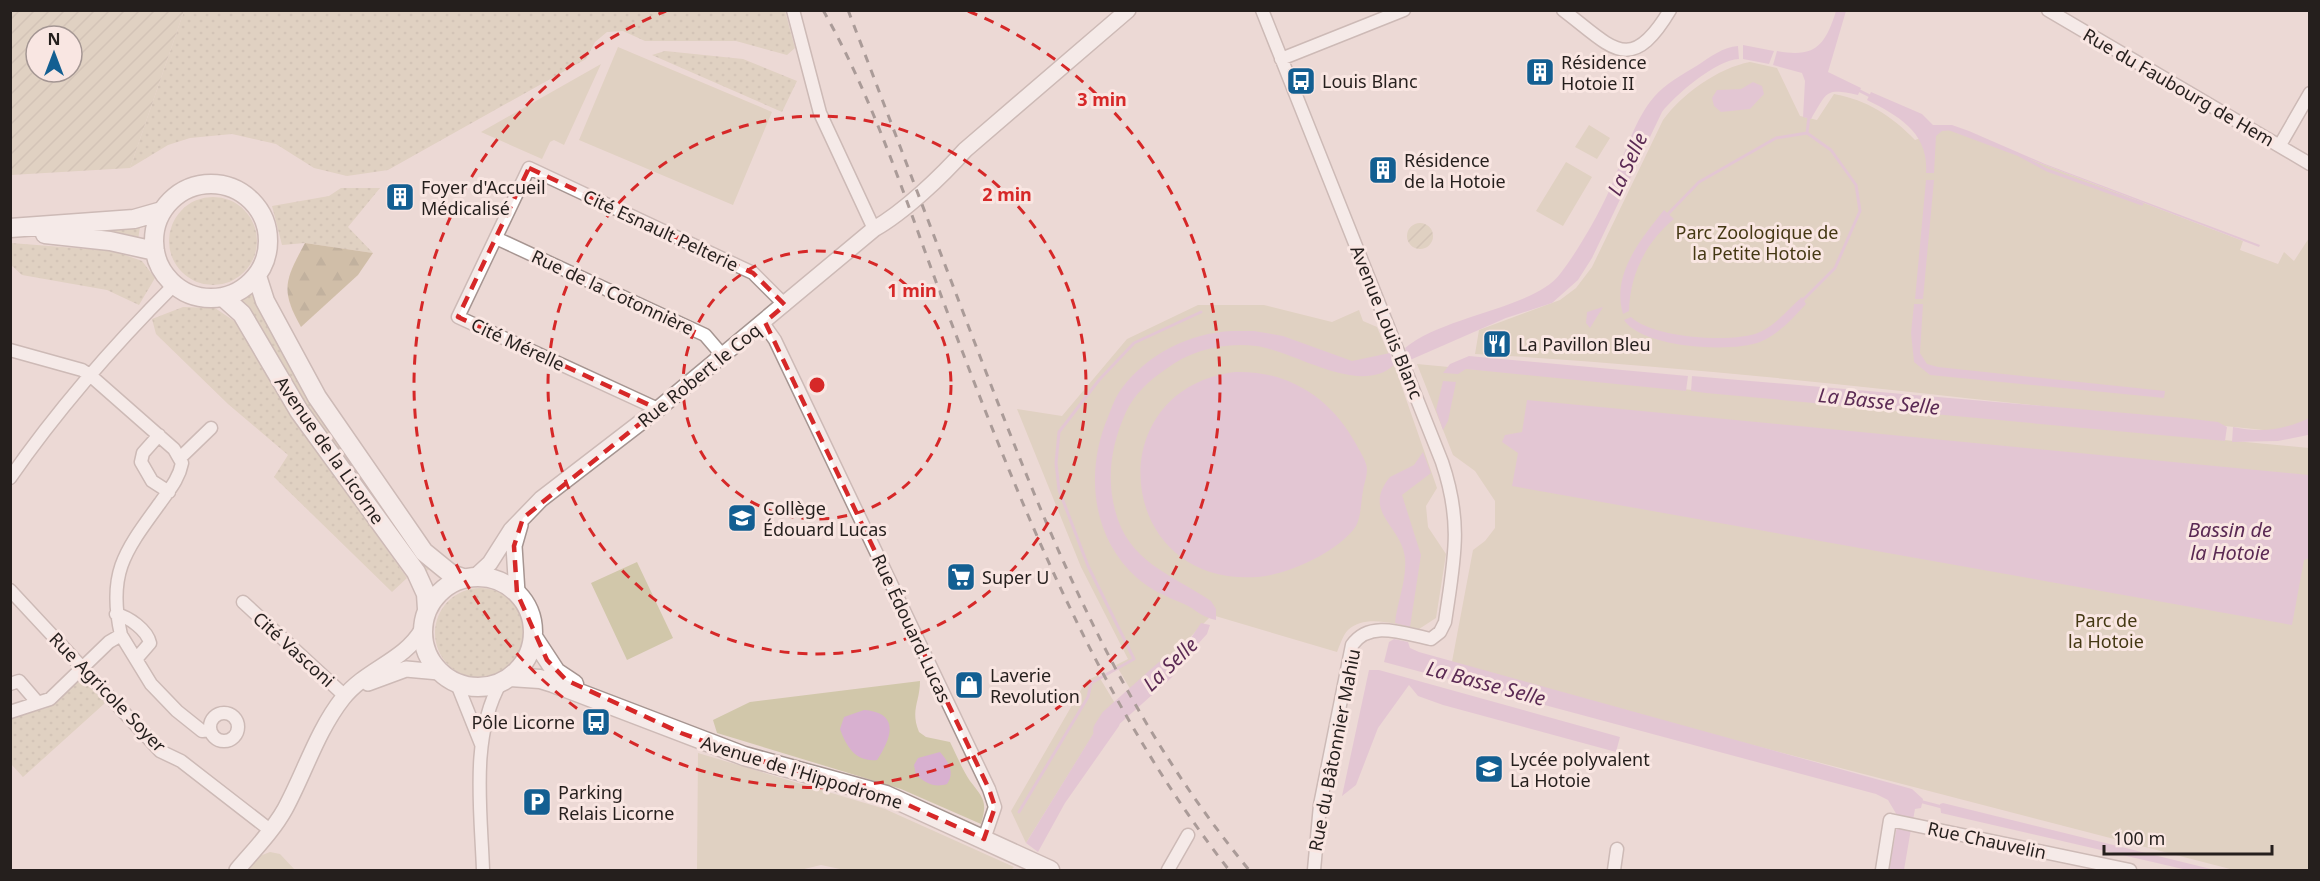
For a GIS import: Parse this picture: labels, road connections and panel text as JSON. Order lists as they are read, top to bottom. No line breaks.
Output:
{"streets":{"main road":["Avenue de la Licorne","Avenue de l'Hippodrome"],"street":["Rue du Faubourg de Hem","Cité Esnault Pelterie","Rue de la Cotonnière","Avenue Louis Blanc","Cité Mérelle","Rue Robert le Coq","Rue Édouard Lucas","Cité Vasconi","Rue Agricole Soyer","Rue du Bâtonnier Mahiu","Rue Chauvelin"]},"crossings":[["Cité Esnault Pelterie","Rue de la Cotonnière"],["Cité Esnault Pelterie","Cité Mérelle"],["Cité Esnault Pelterie","Rue Robert le Coq"],["Rue de la Cotonnière","Cité Mérelle"],["Rue de la Cotonnière","Rue Robert le Coq"],["Avenue Louis Blanc","Rue du Bâtonnier Mahiu"],["Cité Mérelle","Rue Robert le Coq"],["Rue Robert le Coq","Avenue de la Licorne"],["Rue Robert le Coq","Rue Édouard Lucas"],["Rue Robert le Coq","Avenue de l'Hippodrome"],["Avenue de la Licorne","Avenue de l'Hippodrome"],["Rue Édouard Lucas","Avenue de l'Hippodrome"]],"water":["La Selle","La Basse Selle","Bassin de la Hotoie"],"parks":["Parc Zoologique de la Petite Hotoie","Parc de la Hotoie"],"places":{"building":["Résidence Hotoie II","Résidence de la Hotoie","Foyer d'Accueil Médicalisé"],"bus stop":["Louis Blanc","Pôle Licorne"],"restaurant":["La Pavillon Bleu"],"school or university":["Collège Édouard Lucas","Lycée polyvalent La Hotoie"],"supermarket":["Super U"],"shop":["Laverie Revolution"],"parking":["Parking Relais Licorne"]},"scale_bar":"100 m","north":"top","rings":["3 min","2 min","1 min"]}
